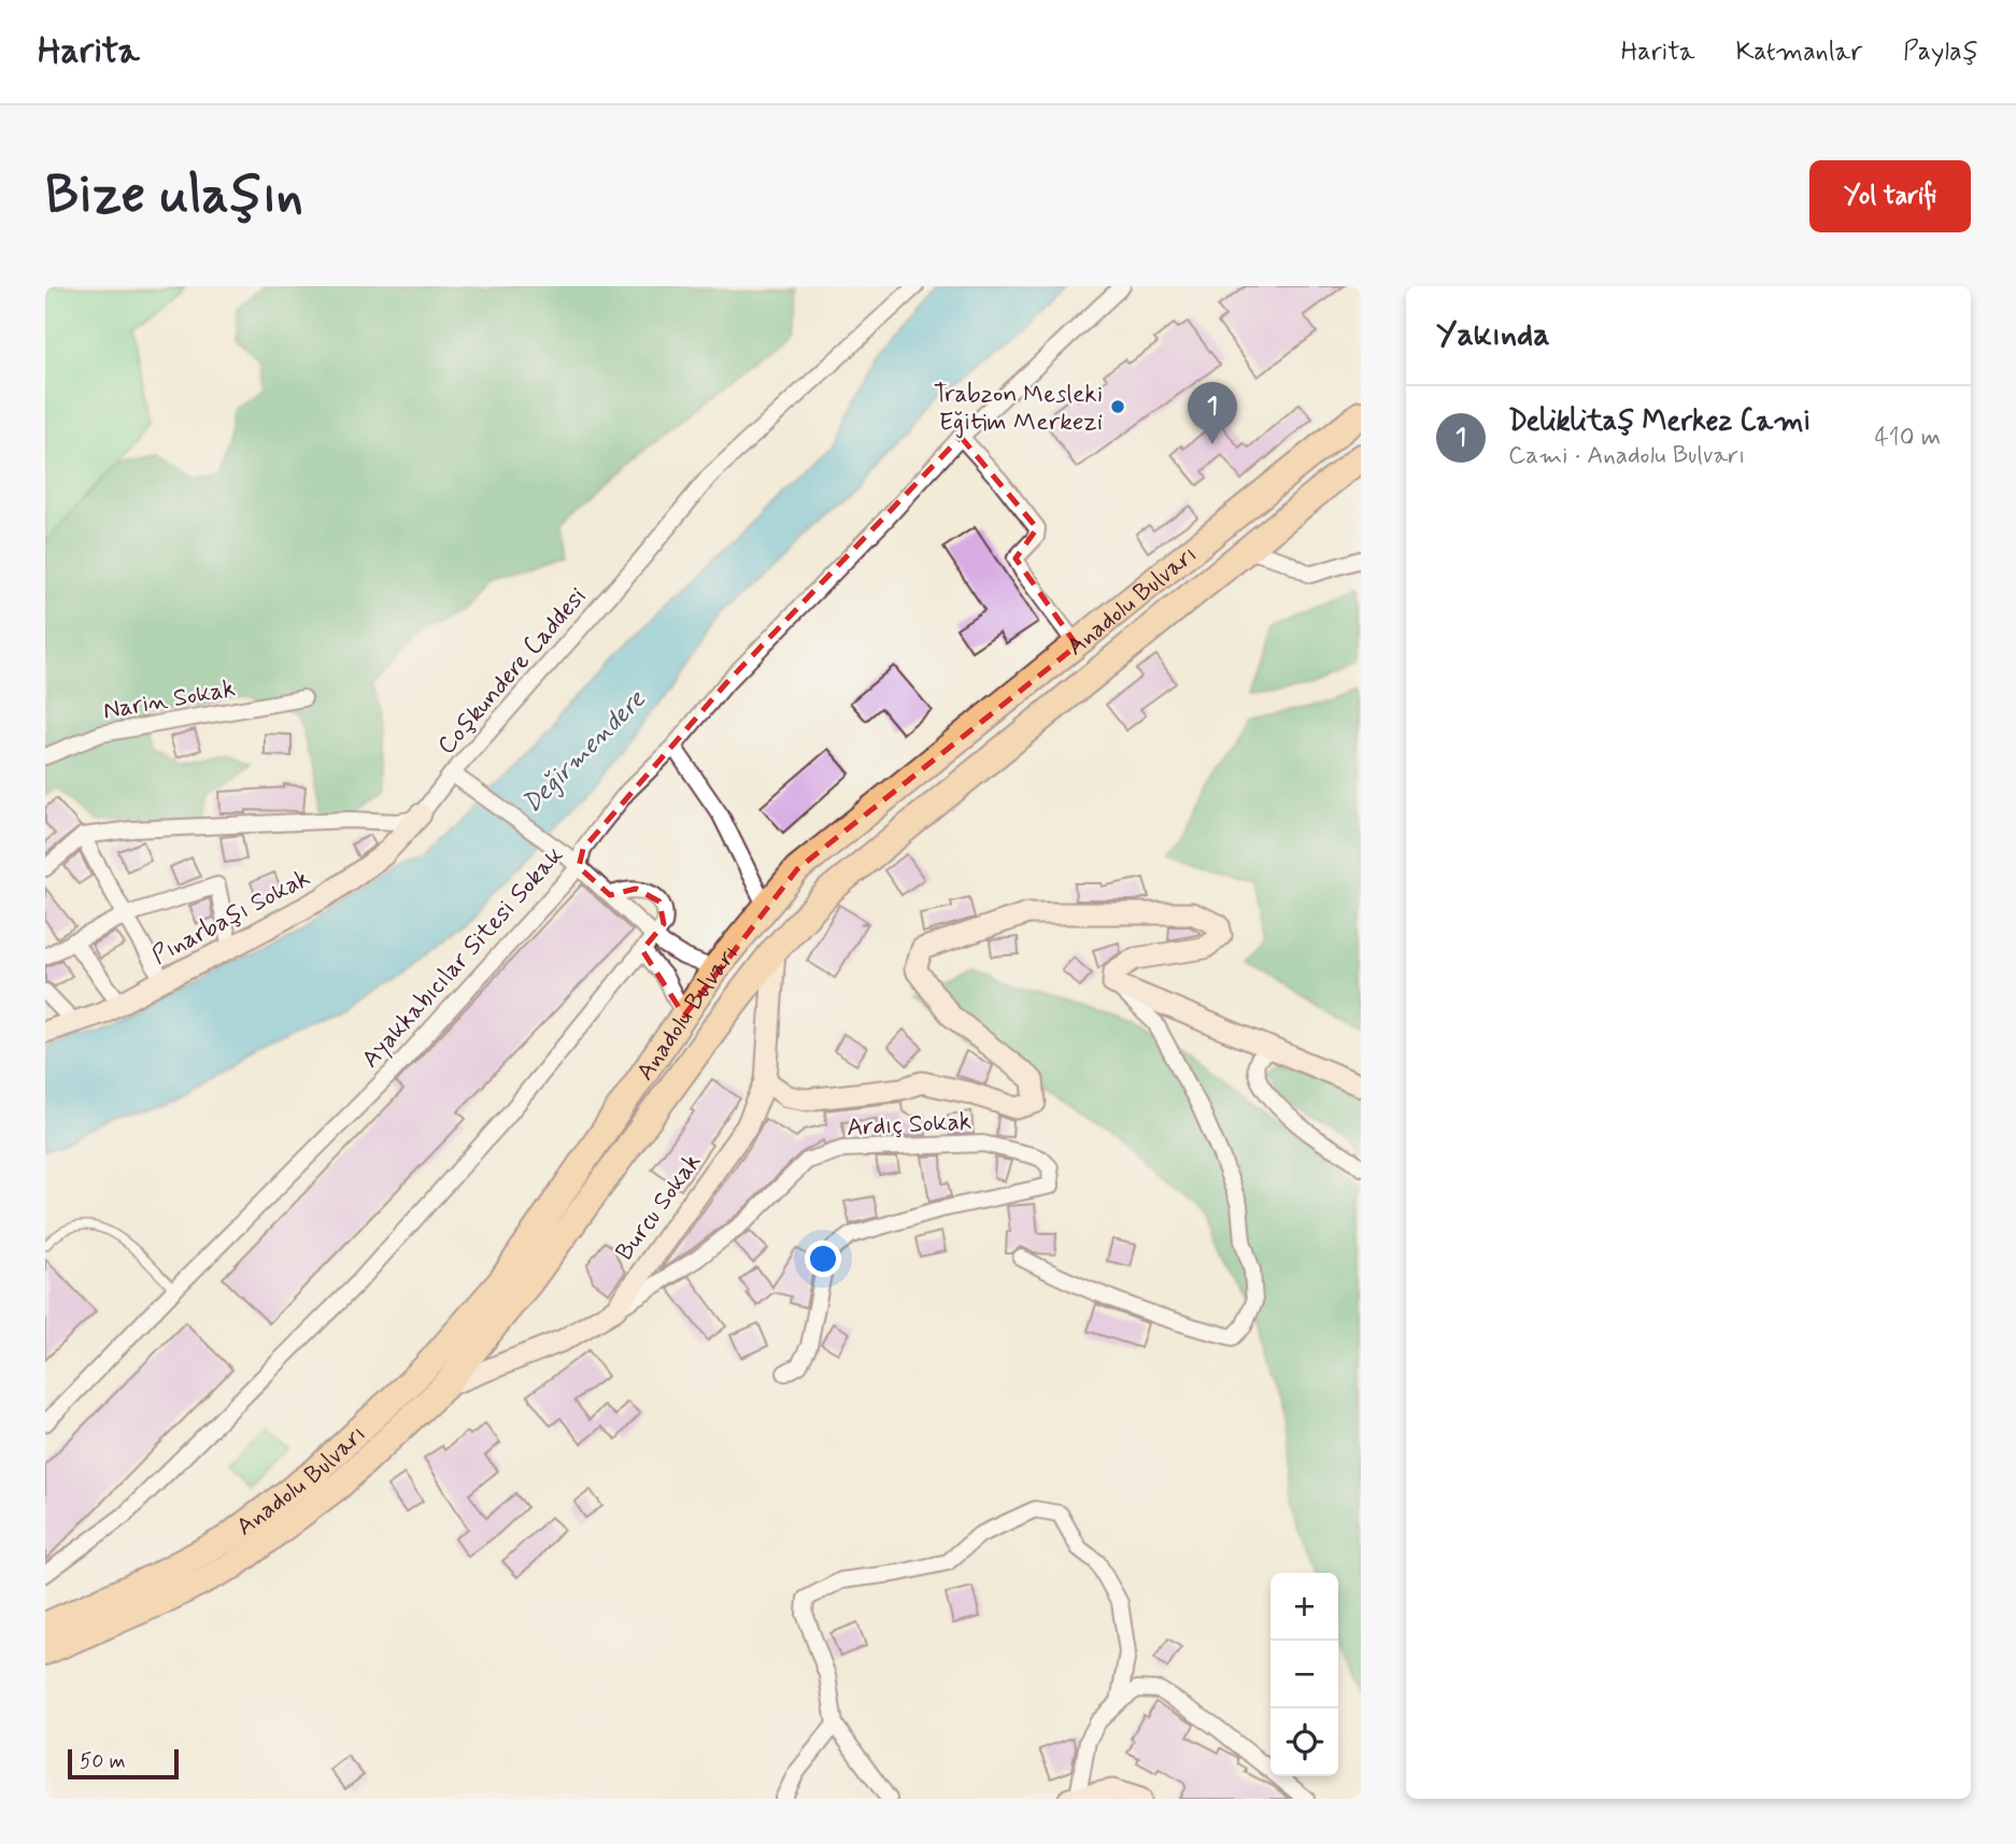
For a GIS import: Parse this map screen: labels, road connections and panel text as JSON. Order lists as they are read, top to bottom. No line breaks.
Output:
{"streets":{"highway":["Anadolu Bulvarı"],"street":["Coşkundere Caddesi","Narin Sokak","Pınarbaşı Sokak","Ayakkabıcılar Sitesi Sokak","Ardıç Sokak","Burcu Sokak"]},"crossings":[["Anadolu Bulvarı","Burcu Sokak"],["Coşkundere Caddesi","Pınarbaşı Sokak"],["Ardıç Sokak","Burcu Sokak"]],"water":["Değirmendere"],"places":["Trabzon Mesleki Eğitim Merkezi"],"scale_bar":"50 m","page":{"header":"Harita","nav":["Harita","Katmanlar","Paylaş"],"buttons":"Yol tarifi","title":"Bize ulaşın","heading":"Yakında","pins":"1","list":[{"mark":"1","name":"Deliklitaş Merkez Cami","note":"Cami · Anadolu Bulvarı","value":"410 m"}],"map_buttons":["+","−"],"scale":"50 m"}}
